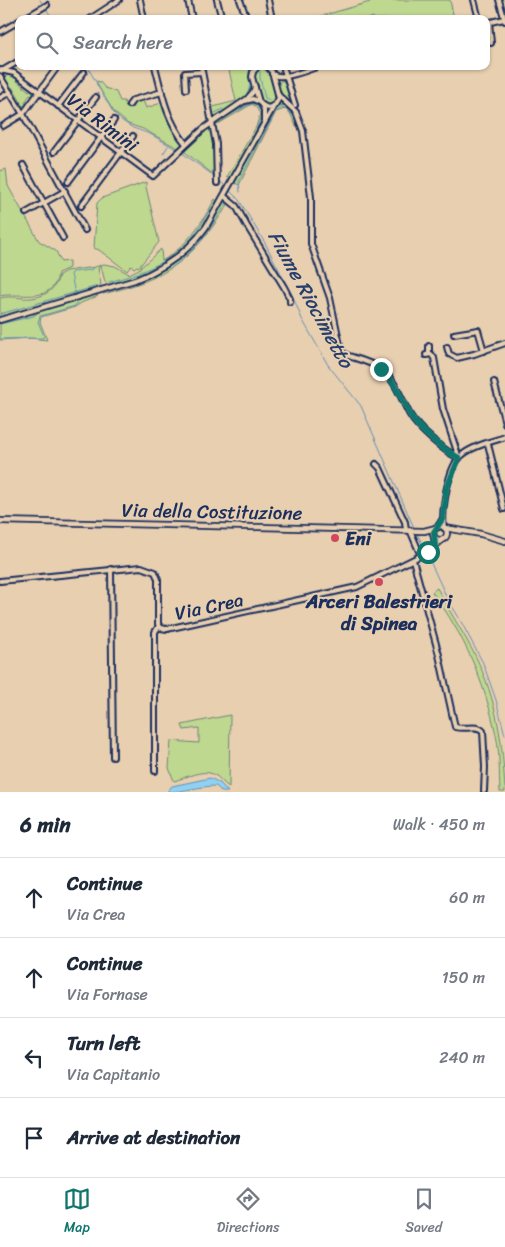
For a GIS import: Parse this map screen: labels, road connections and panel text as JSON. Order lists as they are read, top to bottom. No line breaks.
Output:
{"streets":{"main road":["Via della Costituzione"],"street":["Via Rimini","Via Crea"]},"crossings":[["Via della Costituzione","Via Crea"]],"water":["Fiume Riocimetto"],"places":["Eni","Arceri Balestrieri di Spinea"],"page":{"search":"Search here","heading":["6 min","Walk · 450 m"],"list":[["Continue","Via Crea","60 m"],["Continue","Via Fornase","150 m"],["Turn left","Via Capitanio","240 m"],"Arrive at destination"],"nav":["Map","Directions","Saved"]}}
